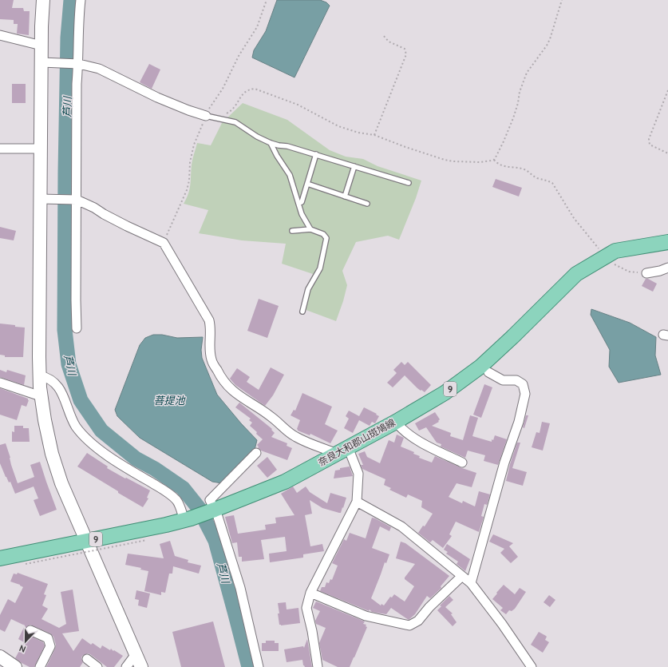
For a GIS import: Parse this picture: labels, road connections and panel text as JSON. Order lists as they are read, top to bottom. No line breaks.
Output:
{"streets":{"main road":["9","奈良大和郡山斑鳩線"]},"water":["芦川","菩提池"],"north":"bottom"}
